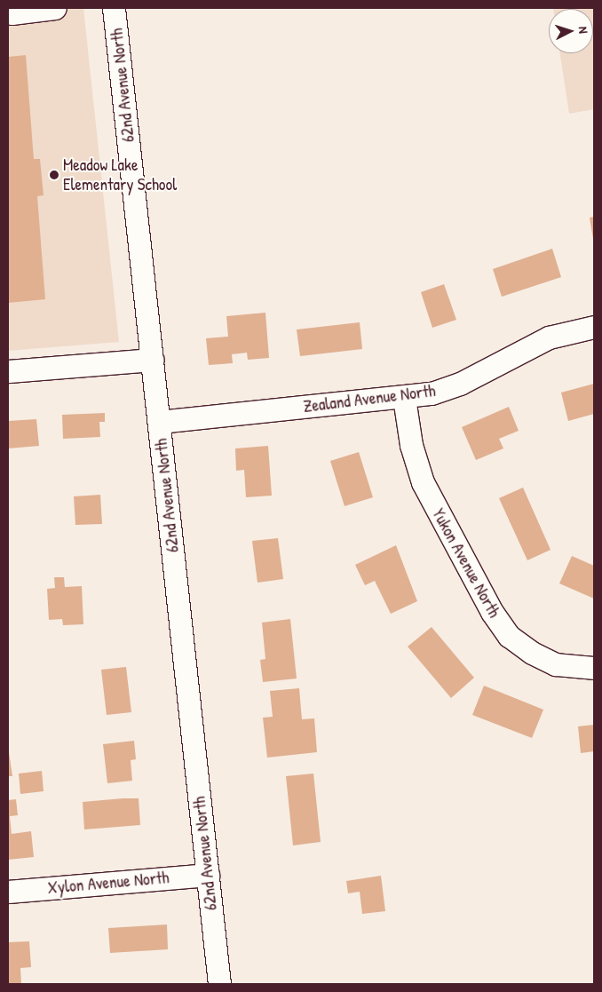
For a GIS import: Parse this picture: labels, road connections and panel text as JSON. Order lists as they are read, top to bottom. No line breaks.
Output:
{"streets":{"street":["62nd Avenue North","Zealand Avenue North","Yukon Avenue North","Xylon Avenue North"]},"crossings":[["62nd Avenue North","Zealand Avenue North"],["62nd Avenue North","Xylon Avenue North"],["Zealand Avenue North","Yukon Avenue North"]],"places":["Meadow Lake Elementary School"],"north":"right"}
